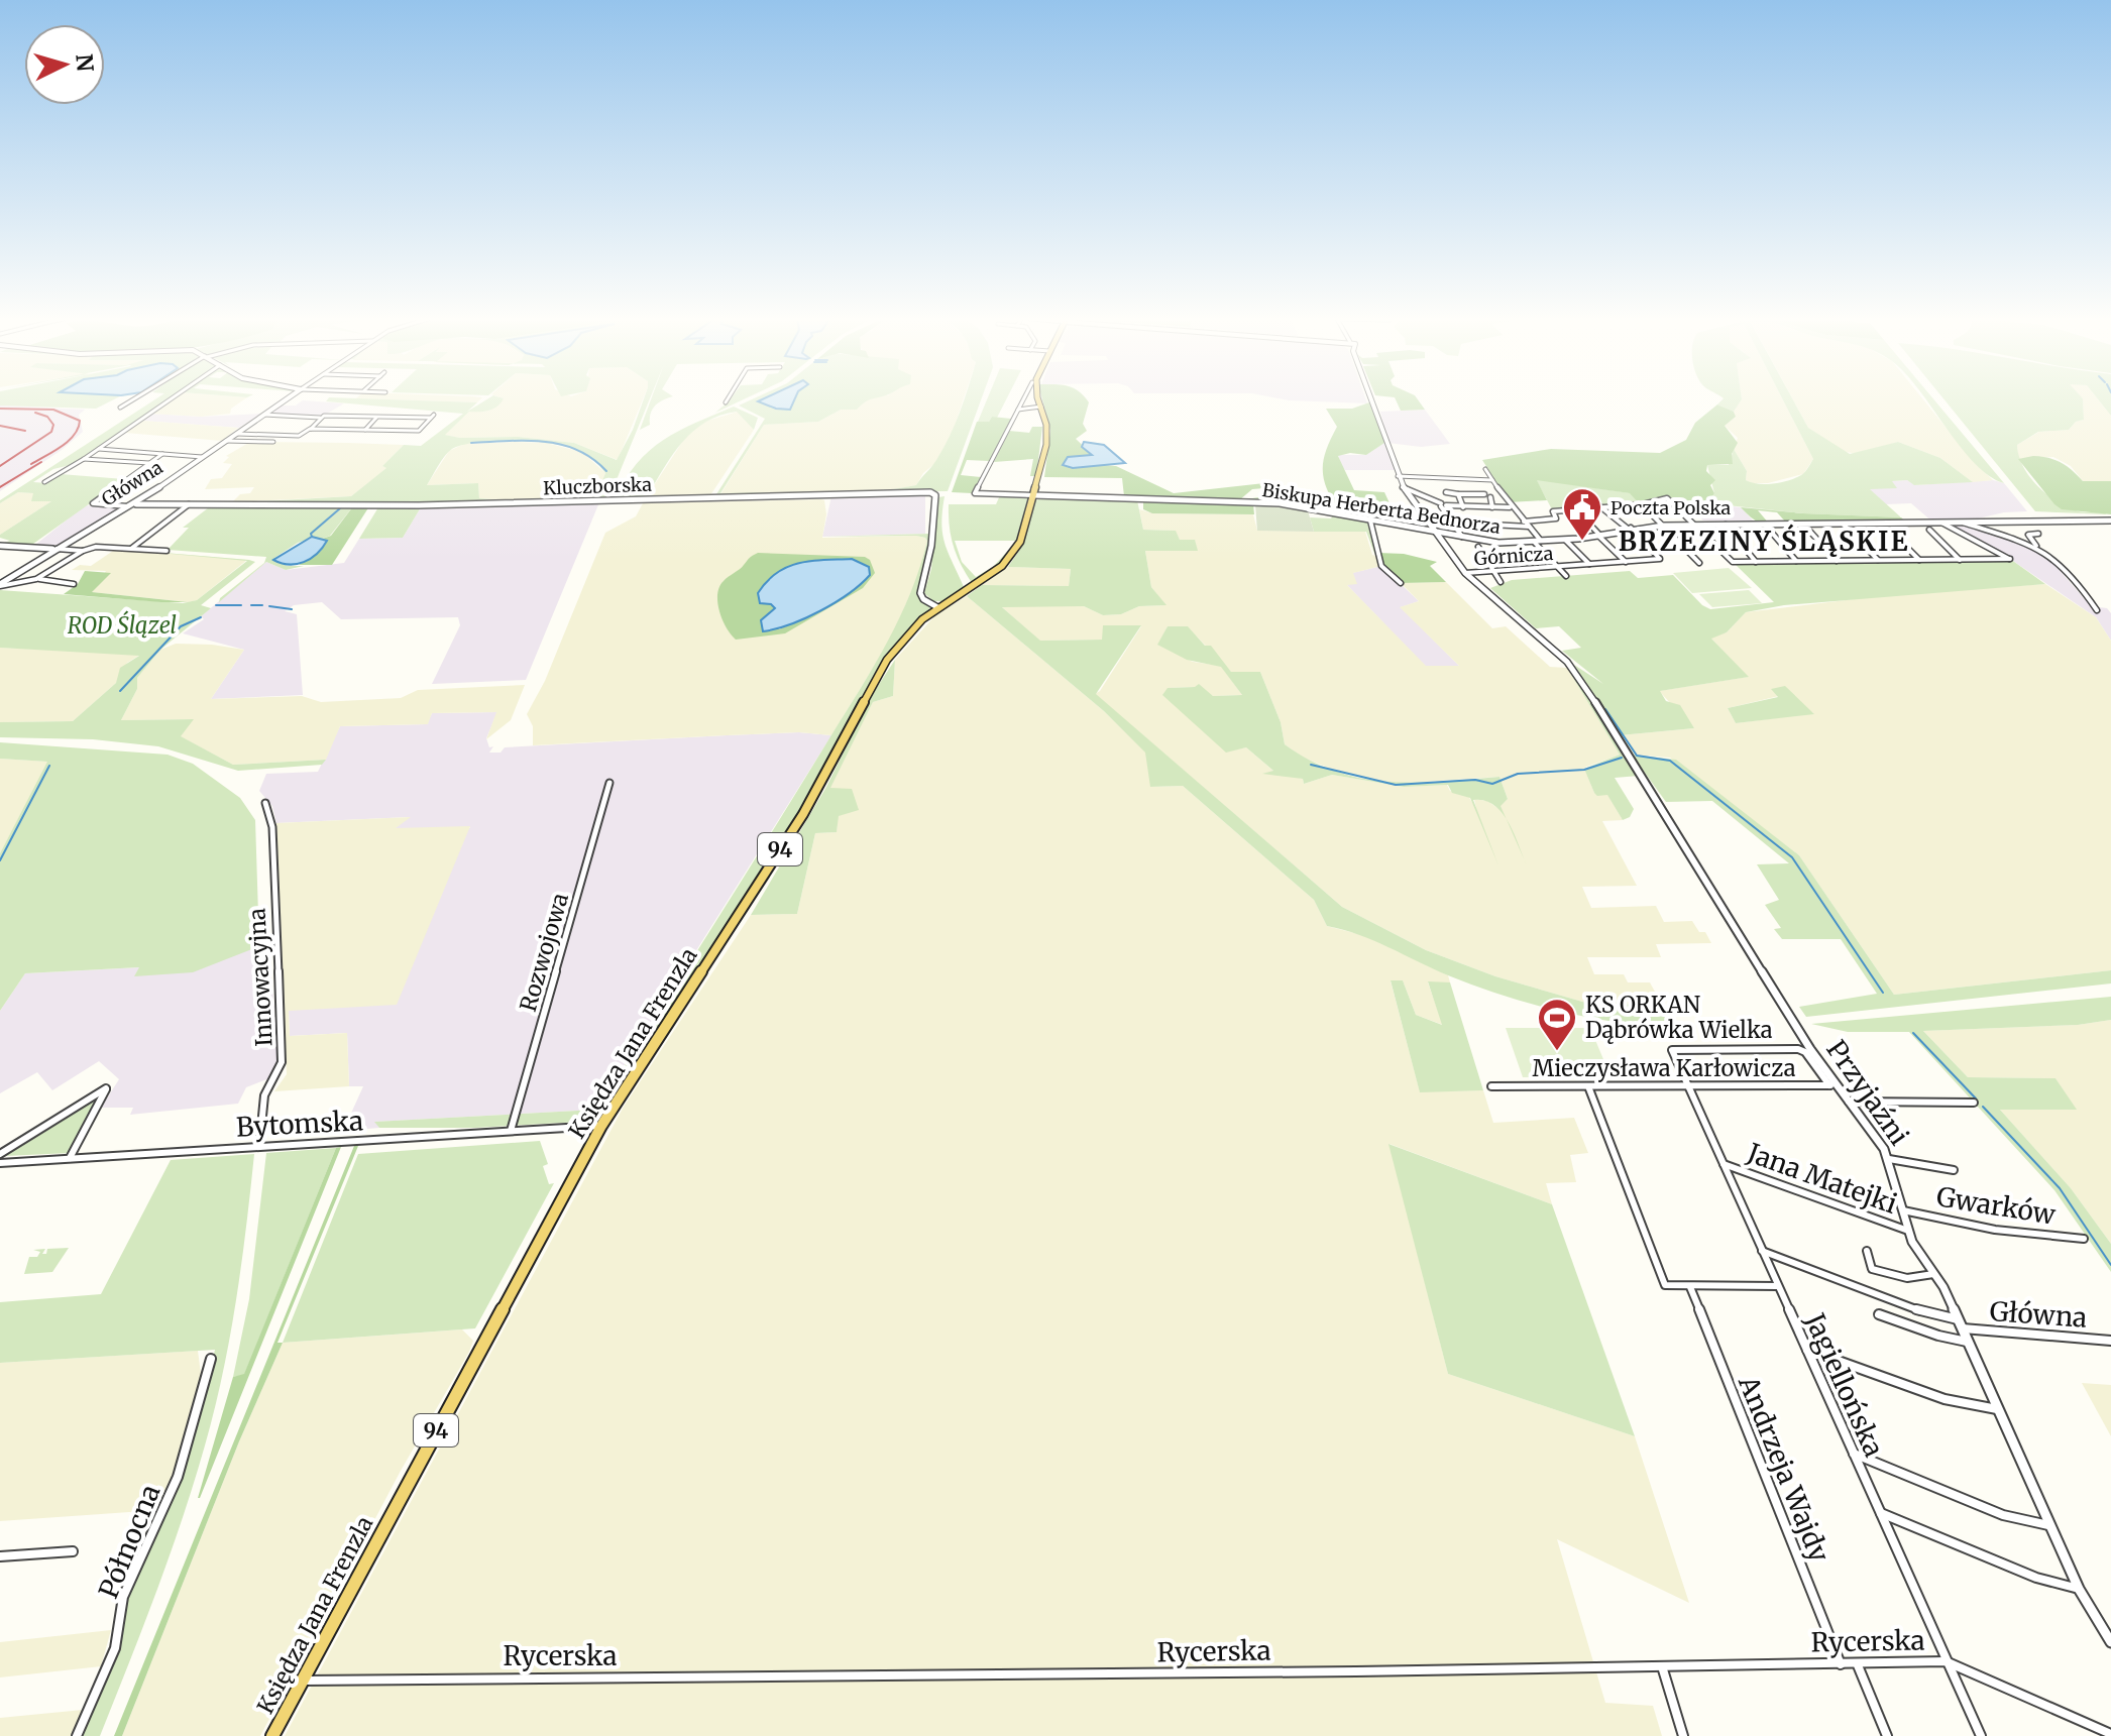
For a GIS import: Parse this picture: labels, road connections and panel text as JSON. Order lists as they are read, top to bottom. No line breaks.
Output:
{"streets":{"main road":["94","Księdza Jana Frenzla"],"street":["Główna","Kluczborska","Biskupa Herberta Bednorza","Górnicza","Rozwojowa","Innowacyjna","Mieczysława Karłowicza","Przyjaźni","Bytomska","Jana Matejki","Gwarków","Jagiellońska","Andrzeja Wajdy","Północna","Rycerska"]},"crossings":[["Główna","Kluczborska"],["Główna","Przyjaźni"],["Główna","Jagiellońska"],["Kluczborska","Księdza Jana Frenzla"],["Biskupa Herberta Bednorza","Górnicza"],["Biskupa Herberta Bednorza","Księdza Jana Frenzla"],["Biskupa Herberta Bednorza","Przyjaźni"],["Górnicza","Przyjaźni"],["94","Księdza Jana Frenzla"],["Rozwojowa","Bytomska"],["Innowacyjna","Bytomska"],["Księdza Jana Frenzla","Bytomska"],["Księdza Jana Frenzla","Rycerska"],["Mieczysława Karłowicza","Przyjaźni"],["Mieczysława Karłowicza","Jagiellońska"],["Przyjaźni","Jana Matejki"],["Przyjaźni","Gwarków"],["Przyjaźni","Jagiellońska"],["Jana Matejki","Jagiellońska"],["Jagiellońska","Rycerska"],["Andrzeja Wajdy","Rycerska"]],"districts":["BRZEZINY ŚLĄSKIE"],"parks":["ROD Ślązel"],"places":{"public building":["Poczta Polska"],"sports":["KS ORKAN Dąbrówka Wielka"]},"north":"right"}
